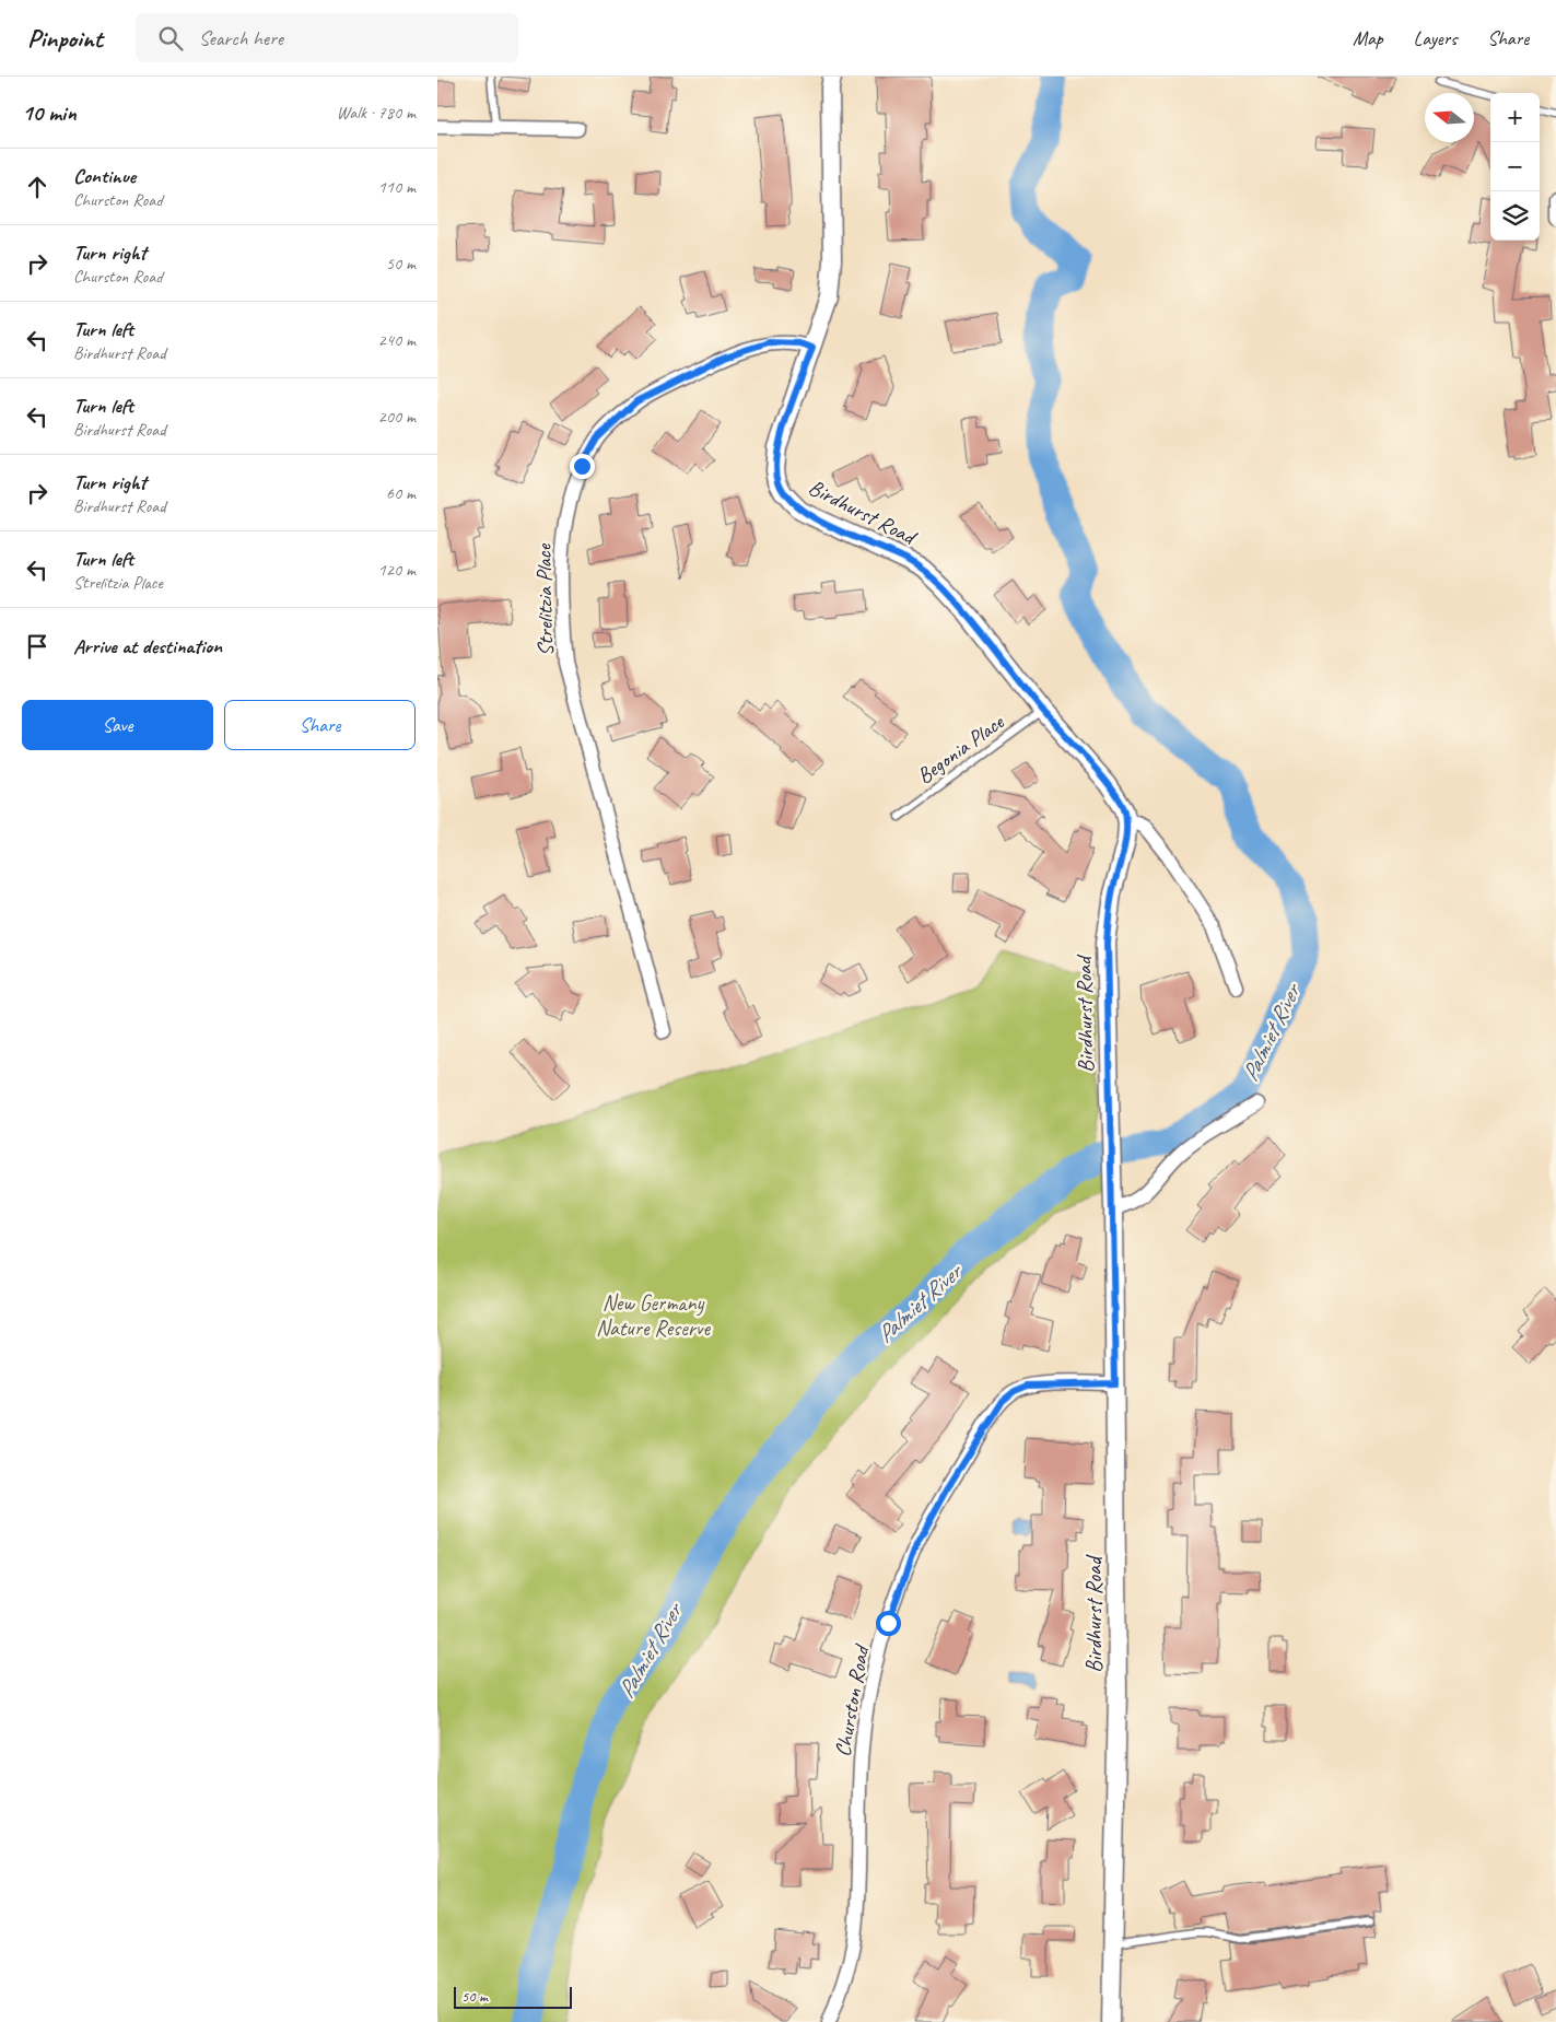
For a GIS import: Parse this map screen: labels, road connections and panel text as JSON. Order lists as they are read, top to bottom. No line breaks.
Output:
{"streets":{"street":["Birdhurst Road","Strelitzia Place","Churston Road"],"lane":["Begonia Place"]},"crossings":[["Birdhurst Road","Strelitzia Place"],["Birdhurst Road","Begonia Place"],["Birdhurst Road","Churston Road"]],"water":["Palmiet River"],"parks":["New Germany Nature Reserve"],"scale_bar":"50 m","north":"left","page":{"header":"Pinpoint","search":"Search here","nav":["Map","Layers","Share"],"heading":["10 min","Walk · 780 m"],"map_buttons":["+","−"],"list":[["Continue","Churston Road","110 m"],["Turn right","Churston Road","50 m"],["Turn left","Birdhurst Road","240 m"],["Turn left","Birdhurst Road","200 m"],["Turn right","Birdhurst Road","60 m"],["Turn left","Strelitzia Place","120 m"],"Arrive at destination"],"buttons":["Save","Share"],"scale":"50 m"}}
